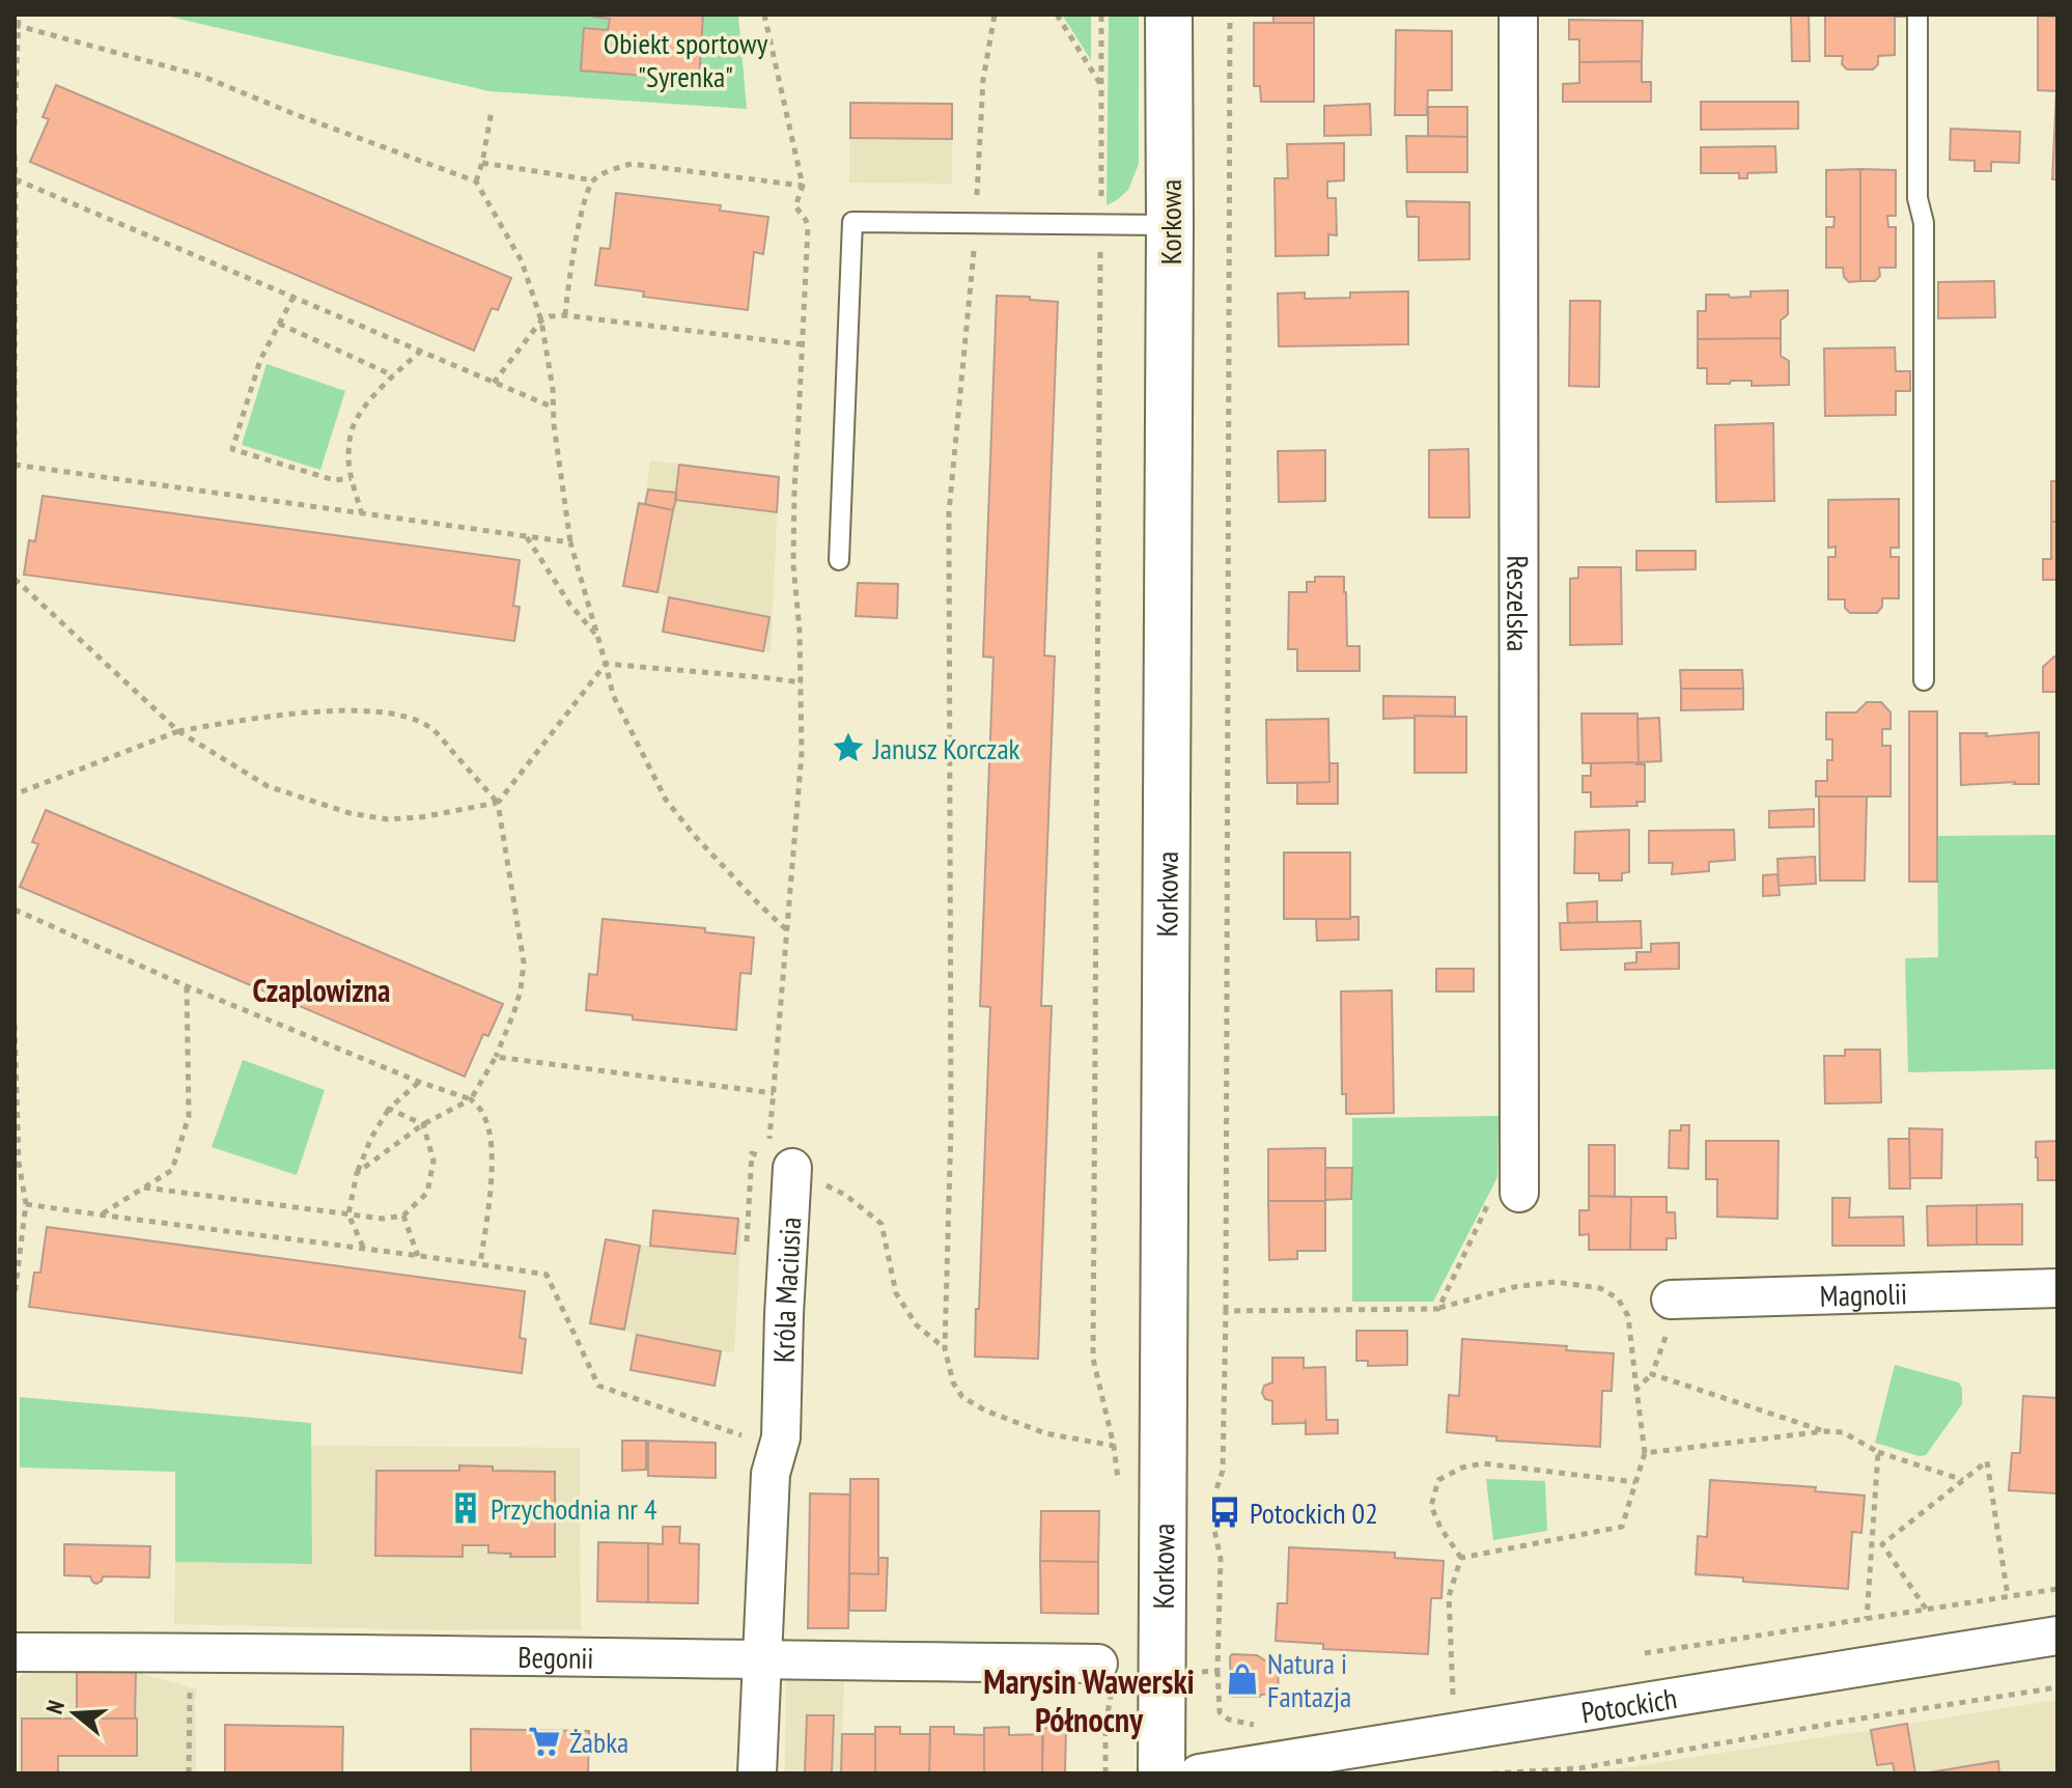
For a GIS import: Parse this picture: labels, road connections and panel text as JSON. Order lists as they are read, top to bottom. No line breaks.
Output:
{"streets":{"street":["Korkowa","Reszelska","Króla Maciusia","Magnolii","Begonii","Potockich"]},"crossings":[["Króla Maciusia","Begonii"]],"districts":["Czaplowizna","Marysin Wawerski Północny"],"parks":["Obiekt sportowy \"Syrenka\""],"places":{"place":["Janusz Korczak"],"building":["Przychodnia nr 4"],"bus stop":["Potockich 02"],"shop":["Natura i Fantazja"],"supermarket":["Żabka"]},"north":"left"}
